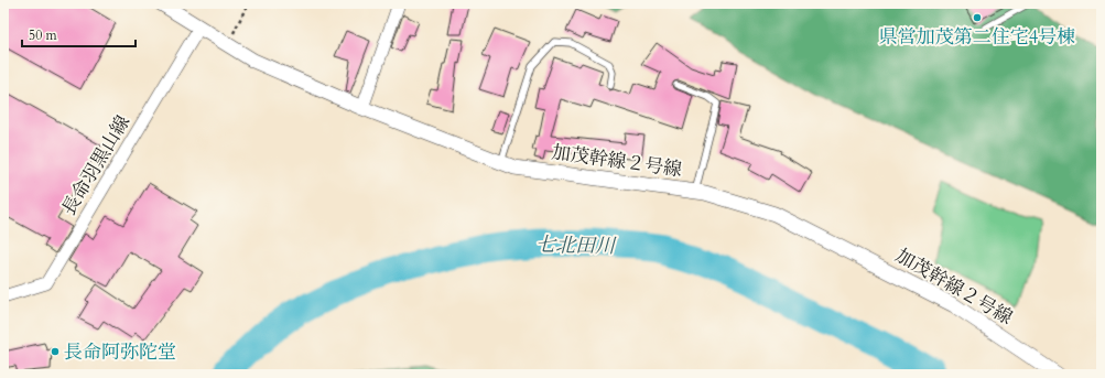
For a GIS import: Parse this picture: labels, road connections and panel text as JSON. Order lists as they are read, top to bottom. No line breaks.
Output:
{"streets":{"street":["加茂幹線２号線","長命羽黒山線"]},"crossings":[["加茂幹線２号線","長命羽黒山線"]],"water":["七北田川"],"places":["県営加茂第二住宅4号棟","長命阿弥陀堂"],"scale_bar":"50 m"}
